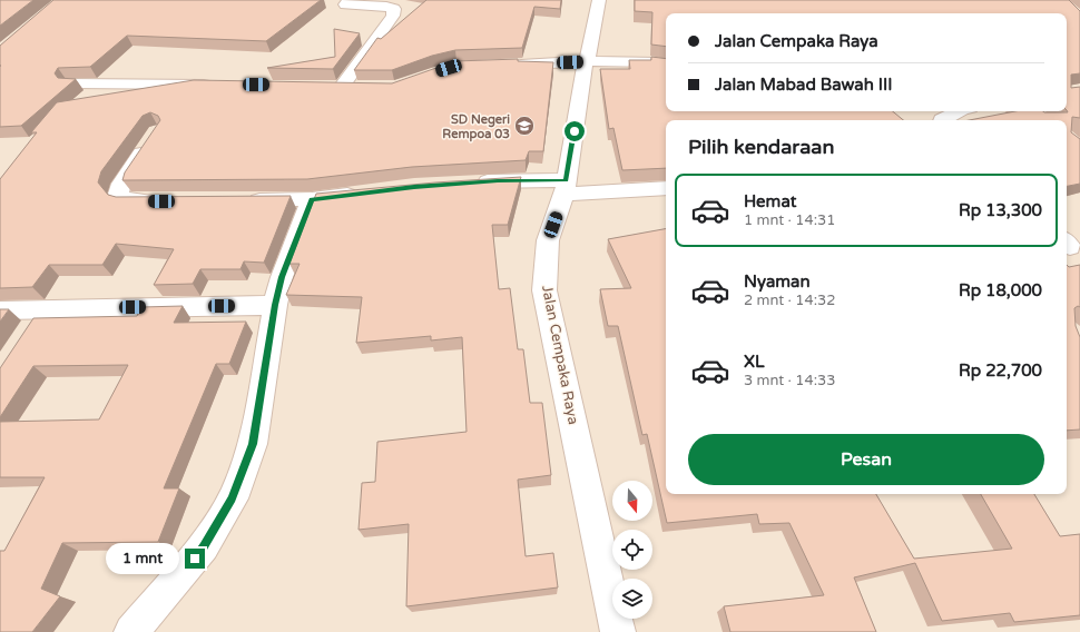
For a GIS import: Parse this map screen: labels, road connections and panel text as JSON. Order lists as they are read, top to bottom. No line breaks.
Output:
{"streets":{"street":["Jalan Cempaka Raya"]},"places":{"school or university":["SD Negeri Rempoa 03"]},"north":"bottom","page":{"banner":["Jalan Cempaka Raya","Jalan Mabad Bawah III"],"heading":"Pilih kendaraan","list":[{"name":"Hemat","note":"1 mnt · 14:31","value":"Rp 13,300"},{"name":"Nyaman","note":"2 mnt · 14:32","value":"Rp 18,000"},{"name":"XL","note":"3 mnt · 14:33","value":"Rp 22,700"}],"buttons":"Pesan","bubble":"1 mnt"}}
